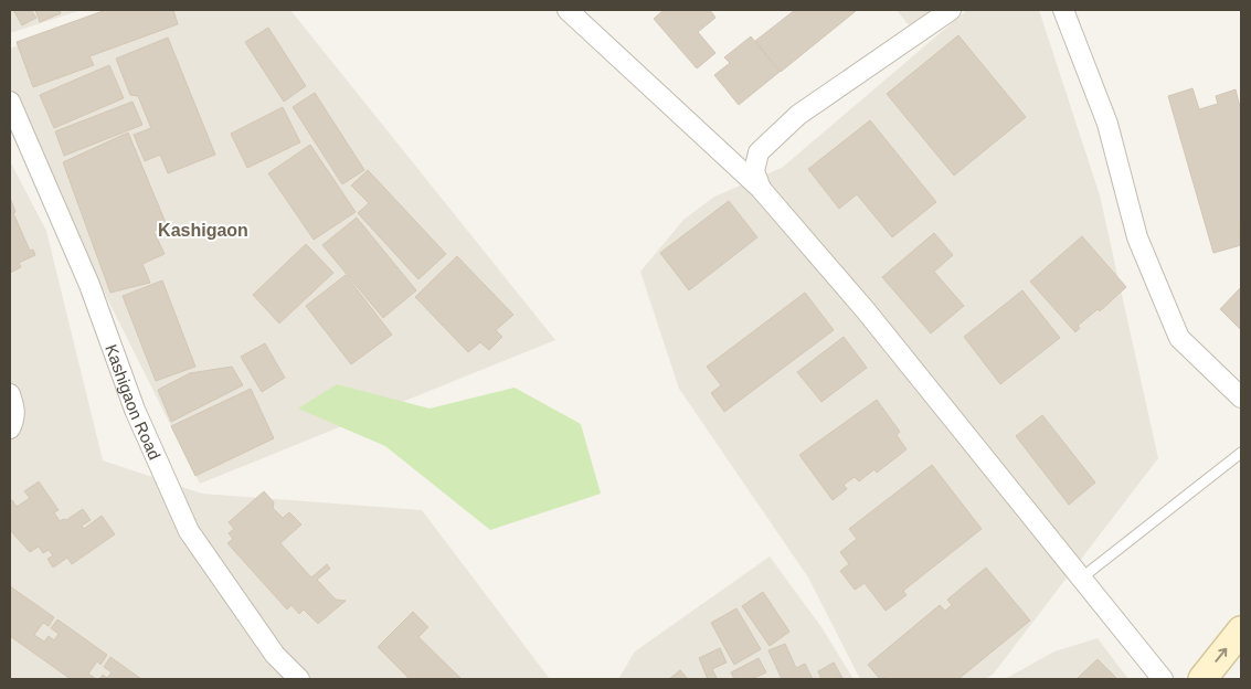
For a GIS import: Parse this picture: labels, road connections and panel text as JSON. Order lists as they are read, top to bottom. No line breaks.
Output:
{"streets":{"street":["Kashigaon Road"]},"districts":["Kashigaon"]}
